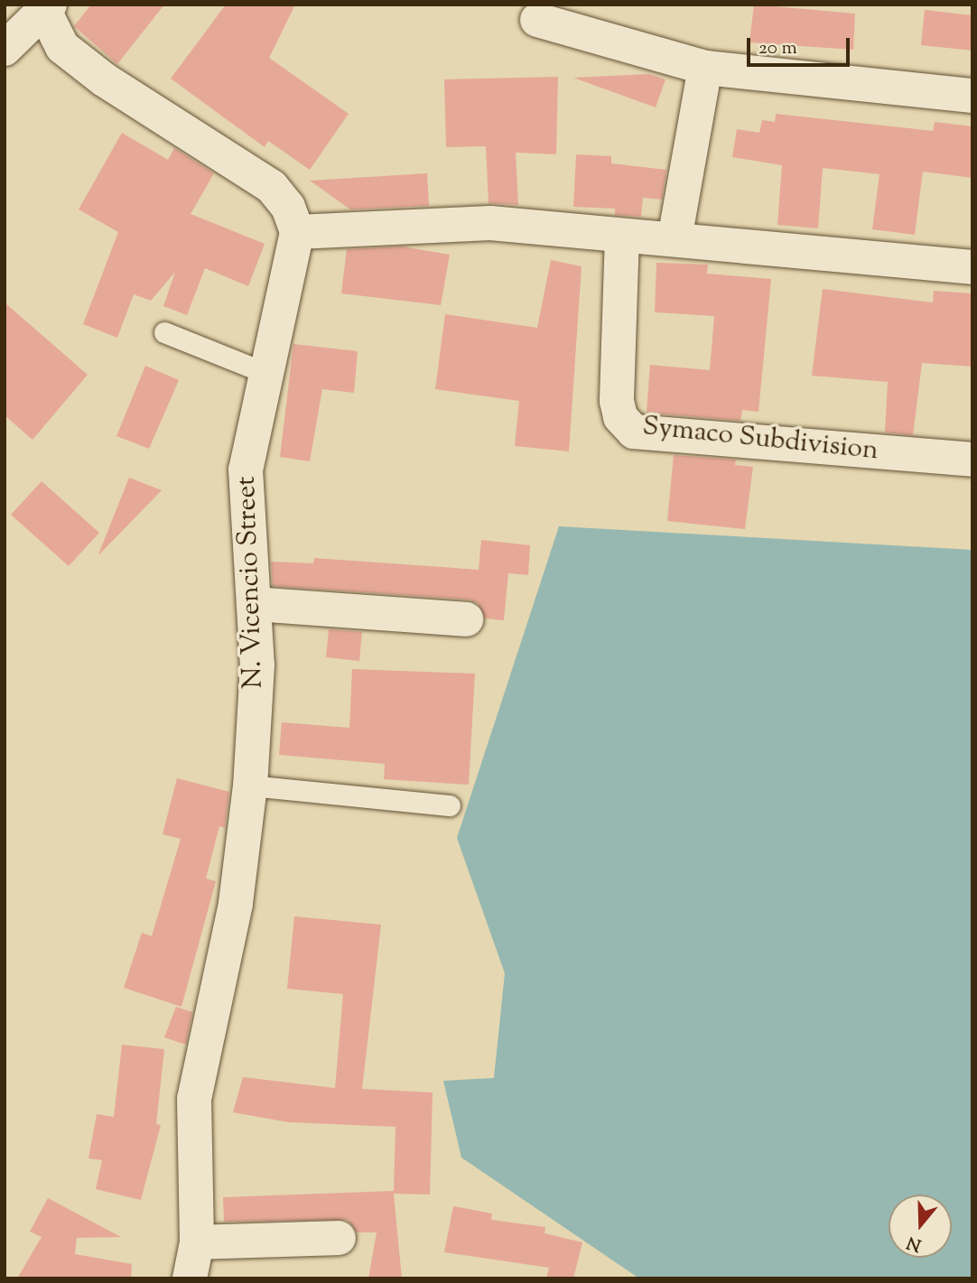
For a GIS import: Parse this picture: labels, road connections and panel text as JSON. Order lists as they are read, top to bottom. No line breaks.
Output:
{"streets":{"street":["Symaco Subdivision","N. Vicencio Street"]},"scale_bar":"20 m","north":"bottom"}
